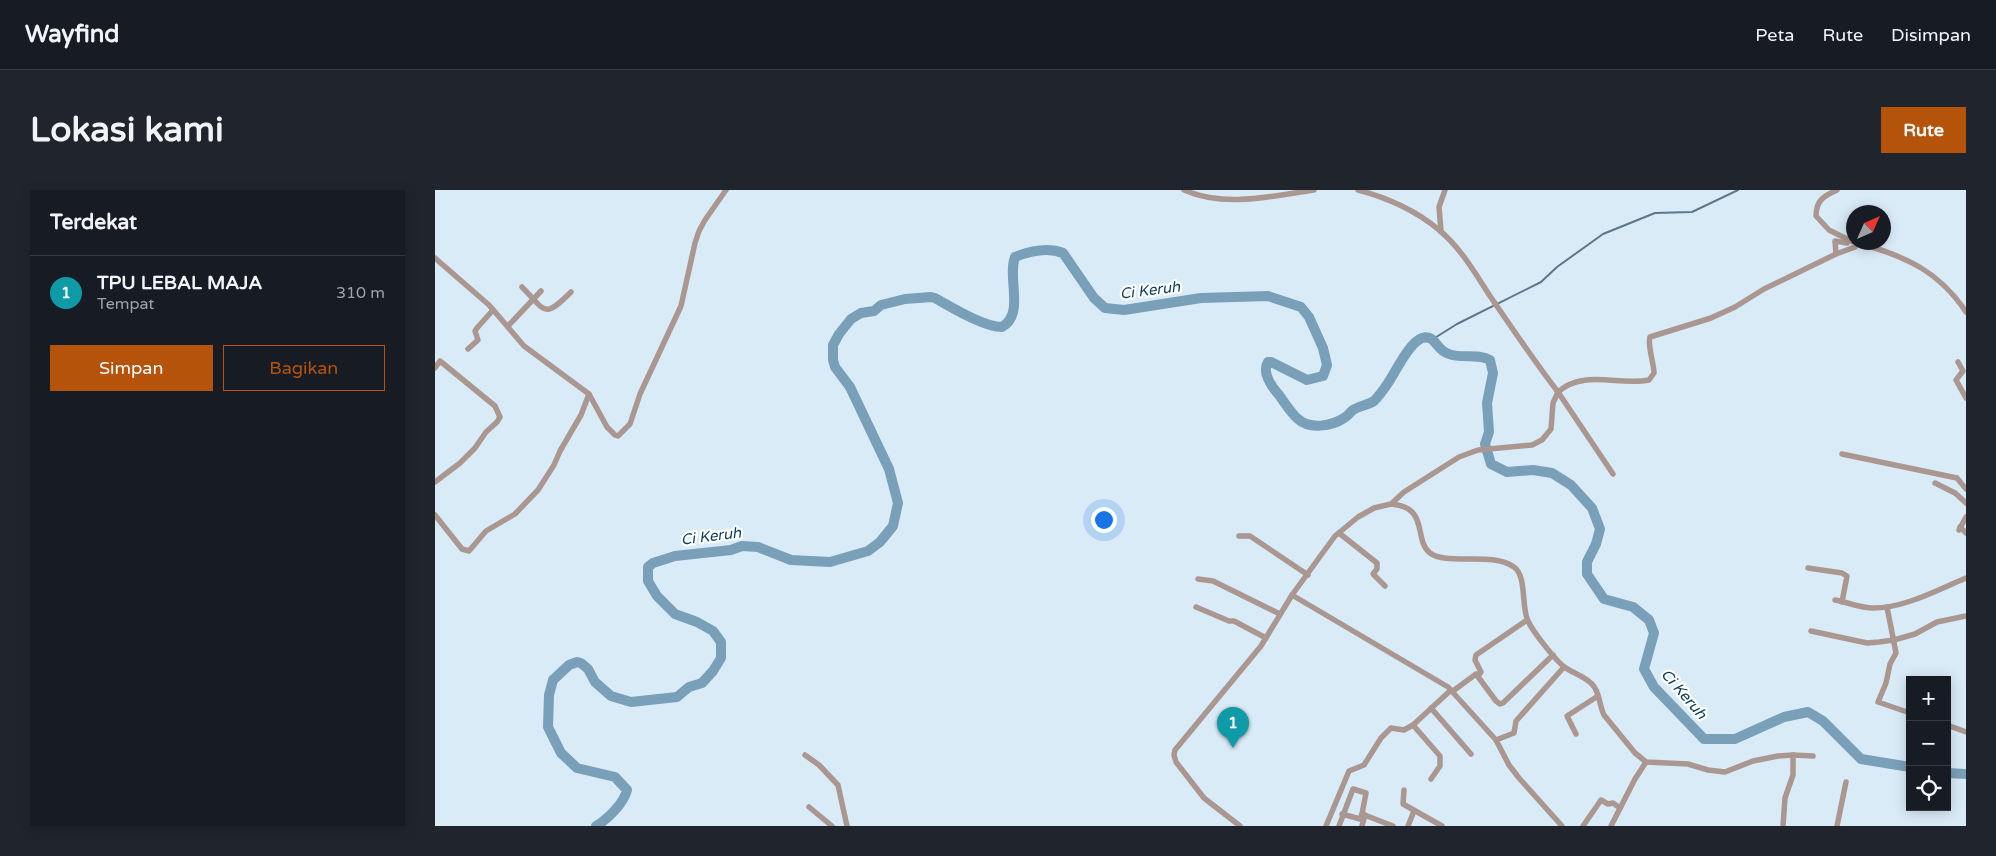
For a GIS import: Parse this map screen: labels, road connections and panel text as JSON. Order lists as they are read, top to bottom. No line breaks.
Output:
{"water":["Ci Keruh"],"north":"top right","page":{"header":"Wayfind","nav":["Peta","Rute","Disimpan"],"buttons":["Rute",["Simpan","Bagikan"]],"title":"Lokasi kami","heading":"Terdekat","list":[{"mark":"1","name":"TPU LEBAL MAJA","note":"Tempat","value":"310 m"}],"map_buttons":["+","−"],"pins":"1"}}
